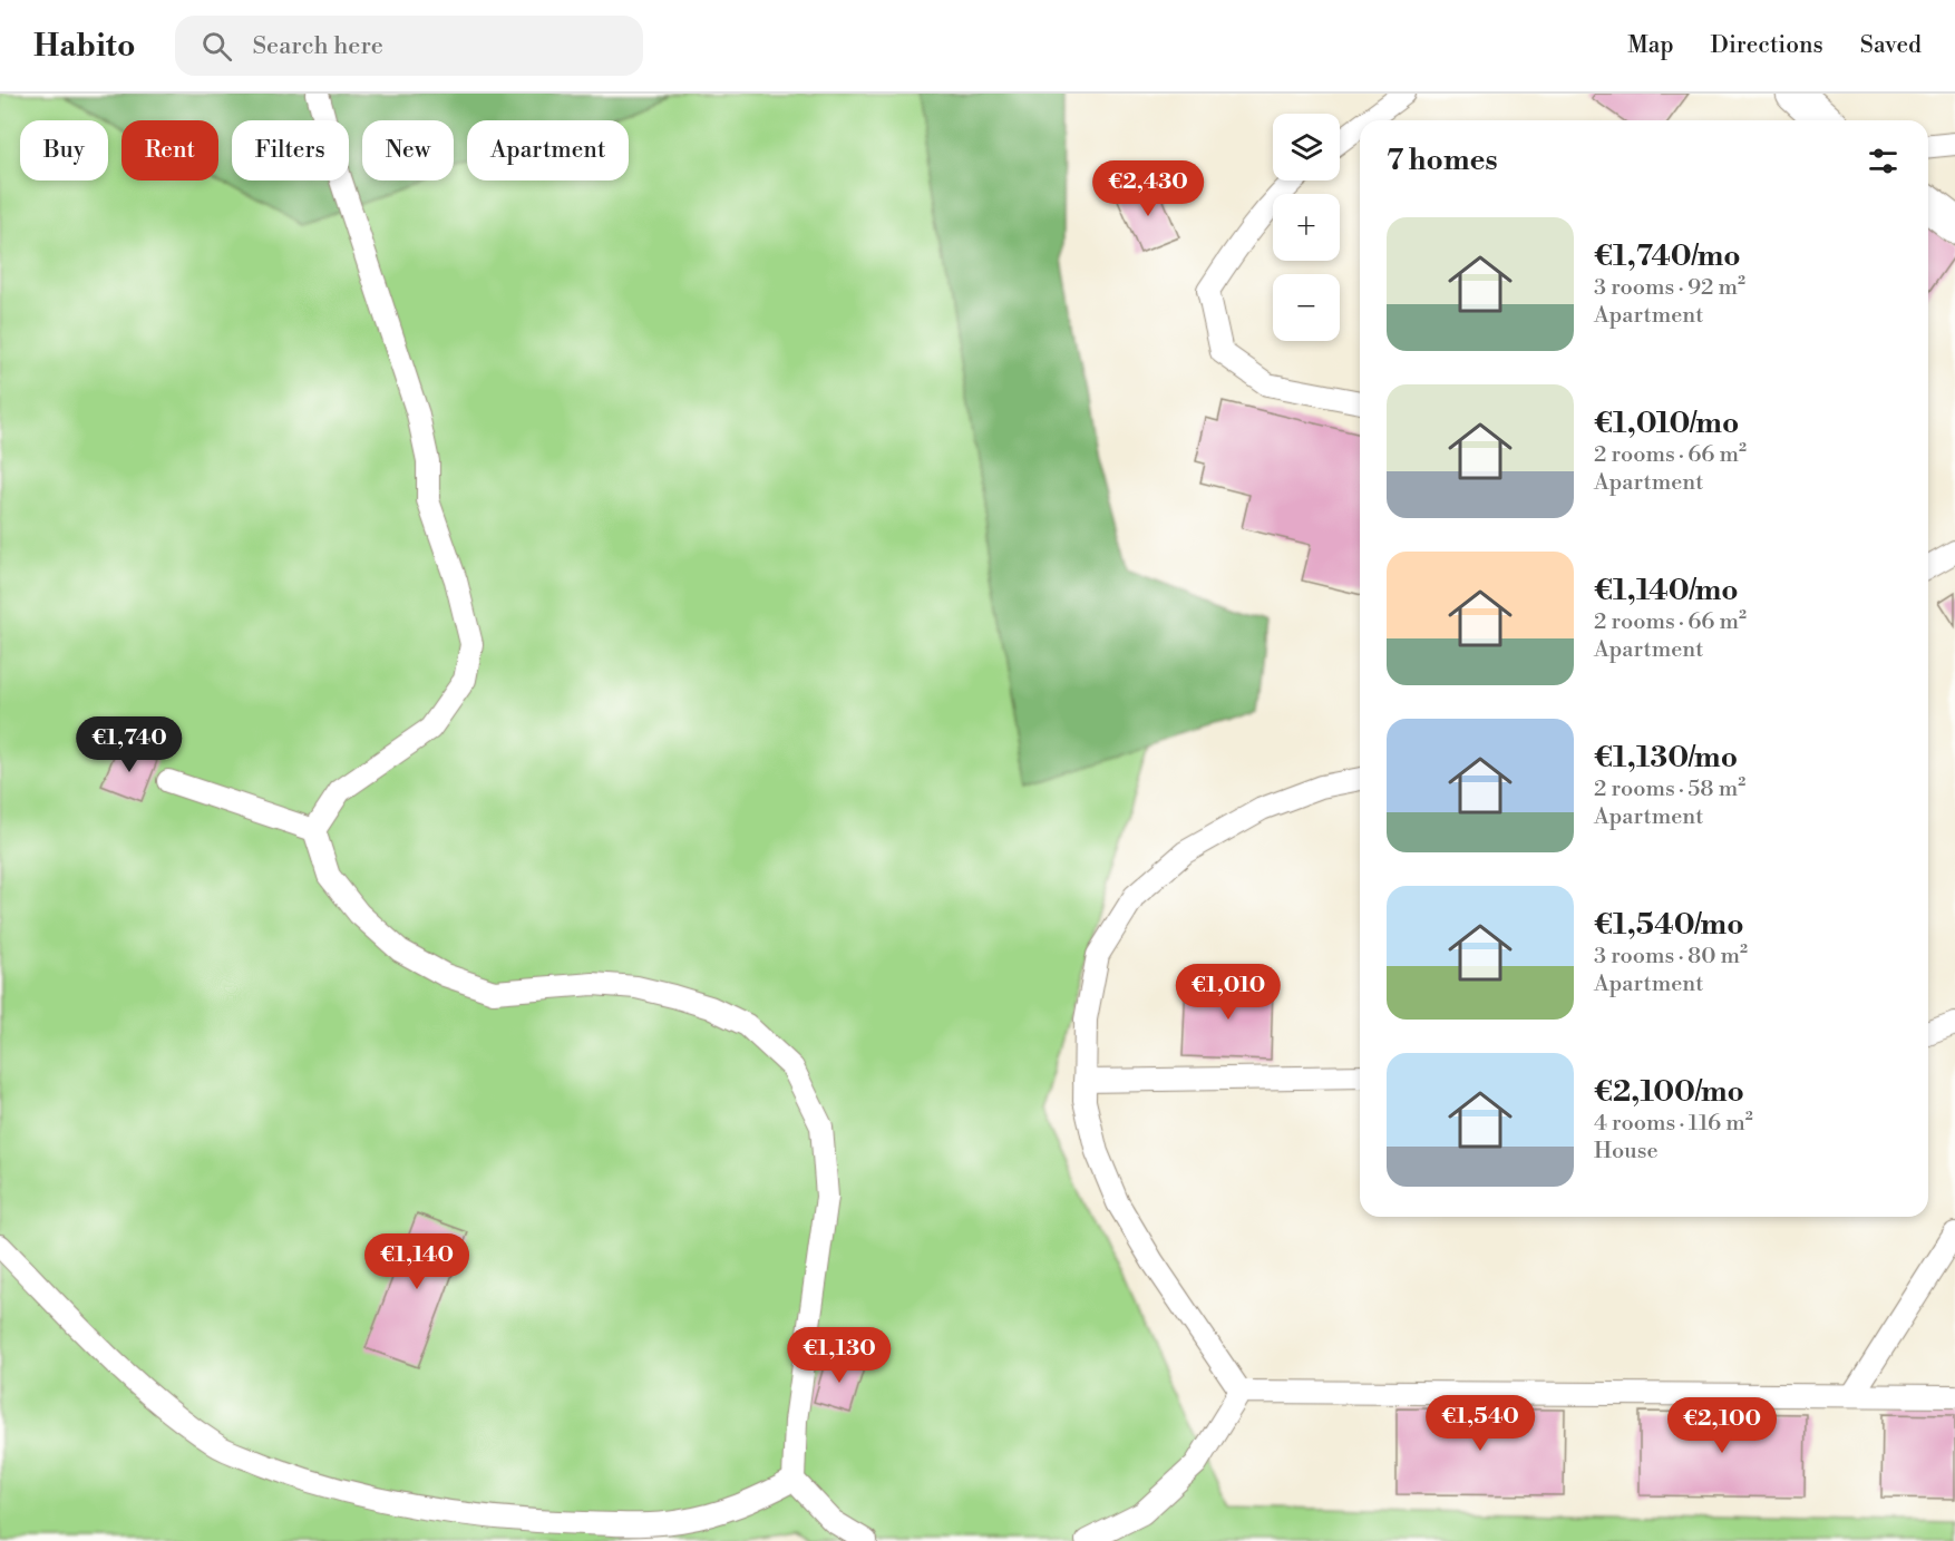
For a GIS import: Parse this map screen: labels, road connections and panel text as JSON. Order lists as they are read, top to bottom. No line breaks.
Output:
{"page":{"header":"Habito","search":"Search here","nav":["Map","Directions","Saved"],"map_buttons":["+","−"],"chip":["Buy","Rent","Filters","New","Apartment"],"heading":"7 homes","price":["€2,430","€1,740","€1,010","€1,140","€1,130","€1,540","€2,100"],"list":[{"name":"€1,740/mo","note":"3 rooms · 92 m² · Apartment"},{"name":"€1,010/mo","note":"2 rooms · 66 m² · Apartment"},{"name":"€1,140/mo","note":"2 rooms · 66 m² · Apartment"},{"name":"€1,130/mo","note":"2 rooms · 58 m² · Apartment"},{"name":"€1,540/mo","note":"3 rooms · 80 m² · Apartment"},{"name":"€2,100/mo","note":"4 rooms · 116 m² · House"}]}}
